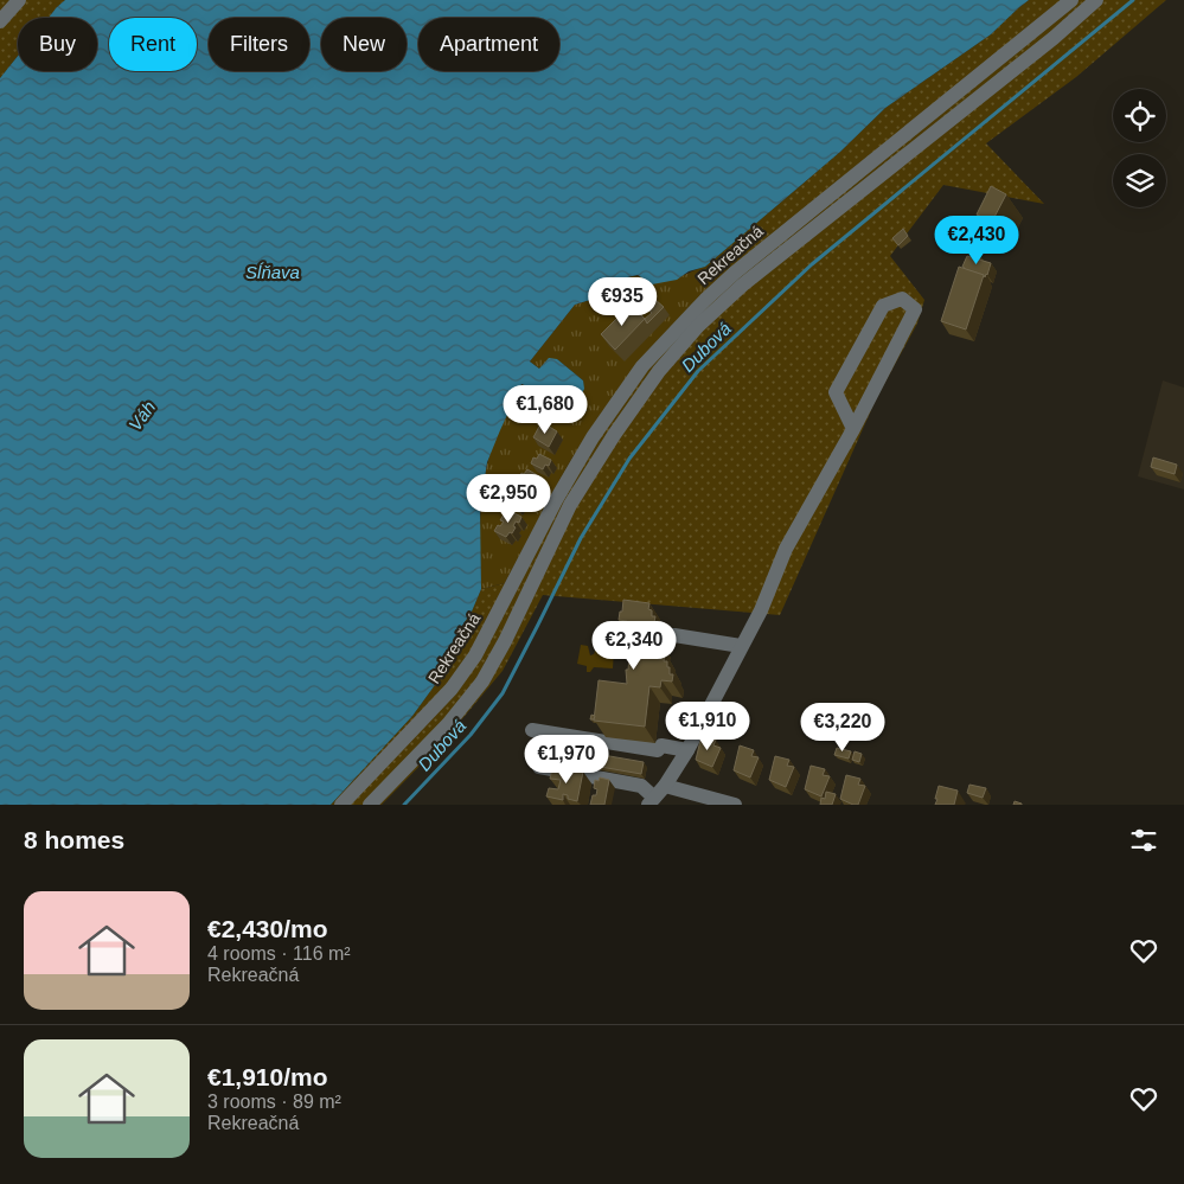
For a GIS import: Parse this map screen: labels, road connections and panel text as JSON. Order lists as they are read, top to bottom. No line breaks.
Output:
{"streets":{"street":["Rekreačná"]},"water":["Sĺňava","Dubová","Váh"],"page":{"chip":["Buy","Rent","Filters","New","Apartment"],"price":["€2,430","€935","€1,680","€2,950","€2,340","€1,910","€3,220","€1,970"],"heading":"8 homes","list":[{"name":"€2,430/mo","note":"4 rooms · 116 m² · Rekreačná"},{"name":"€1,910/mo","note":"3 rooms · 89 m² · Rekreačná"}]}}
